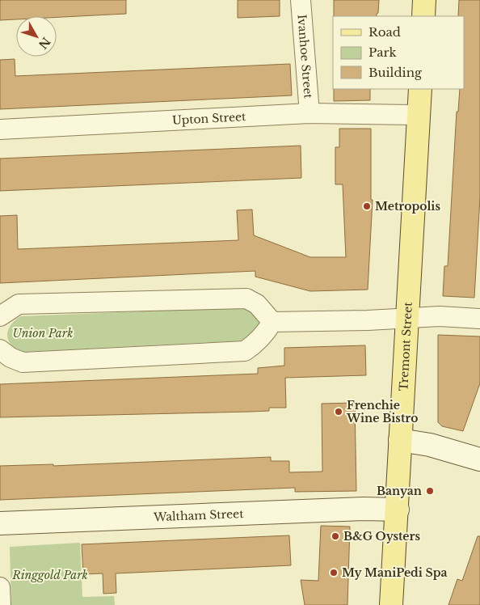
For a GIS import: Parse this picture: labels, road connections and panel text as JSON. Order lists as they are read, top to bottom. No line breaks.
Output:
{"streets":{"main road":["Tremont Street","Waltham Street"],"street":["Ivanhoe Street","Upton Street"]},"crossings":[["Ivanhoe Street","Upton Street"],["Upton Street","Tremont Street"],["Tremont Street","Waltham Street"]],"parks":["Union Park","Ringgold Park"],"places":["Metropolis","Frenchie Wine Bistro","Banyan","B&G Oysters","My ManiPedi Spa"],"legend":["Road","Park","Building"],"north":"bottom right"}
